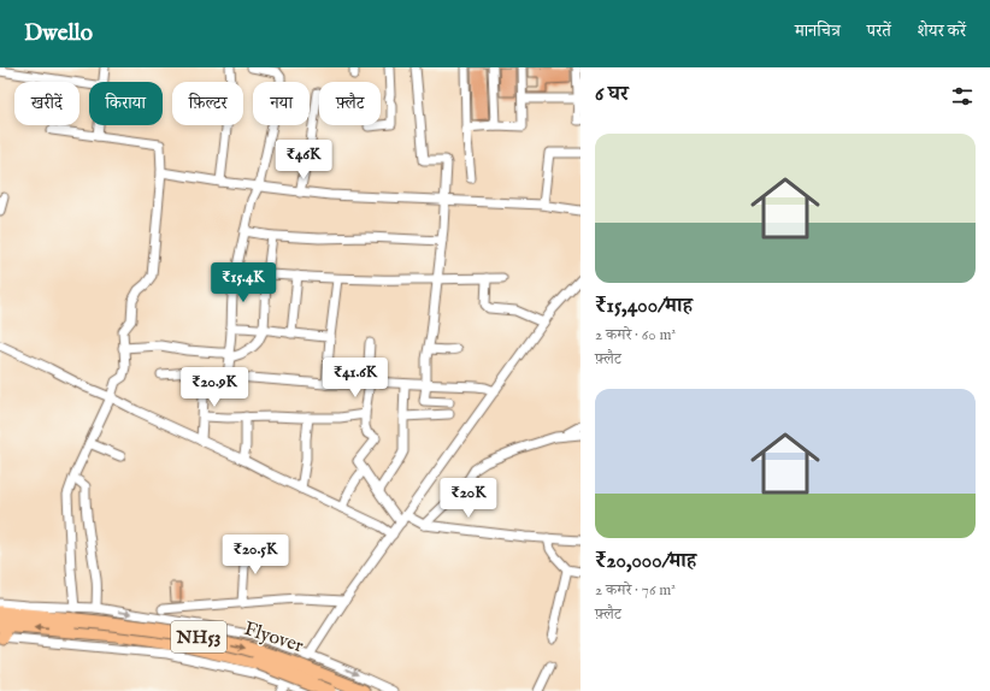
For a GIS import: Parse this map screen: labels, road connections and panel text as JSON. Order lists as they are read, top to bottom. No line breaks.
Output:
{"streets":{"highway":["NH53","Flyover"]},"crossings":[["NH53","Flyover"]],"page":{"header":"Dwello","nav":["मानचित्र","परतें","शेयर करें"],"heading":"6 घर","chip":["खरीदें","किराया","फ़िल्टर","नया","फ़्लैट"],"list":[{"name":"₹15,400/माह","note":"2 कमरे · 60 m² · फ़्लैट"},{"name":"₹20,000/माह","note":"2 कमरे · 76 m² · फ़्लैट"}],"price":["₹46K","₹15.4K","₹41.6K","₹20.9K","₹20K","₹20.5K"]}}
